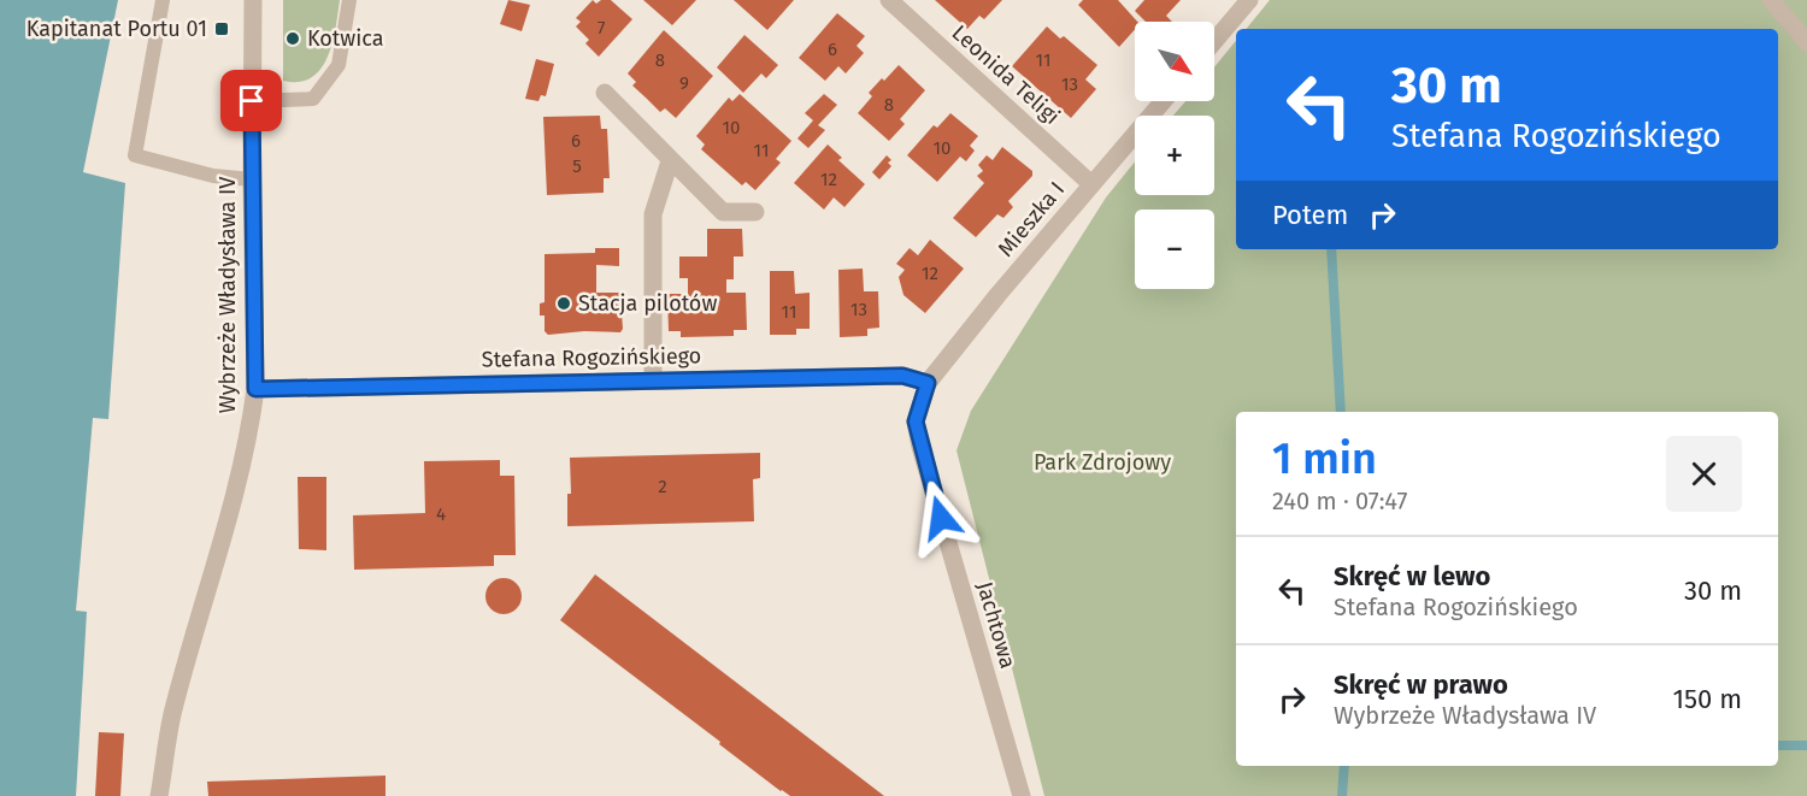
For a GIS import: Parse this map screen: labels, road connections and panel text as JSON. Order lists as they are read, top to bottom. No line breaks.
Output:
{"streets":{"street":["Leonida Teligi","Mieszka I","Wybrzeże Władysława IV","Stefana Rogozińskiego","Jachtowa"]},"crossings":[["Leonida Teligi","Mieszka I"],["Mieszka I","Stefana Rogozińskiego"],["Mieszka I","Jachtowa"],["Wybrzeże Władysława IV","Stefana Rogozińskiego"],["Stefana Rogozińskiego","Jachtowa"]],"parks":["Park Zdrojowy"],"places":{"transit":["Kapitanat Portu 01"],"other":["Kotwica","Stacja pilotów"]},"house_numbers":["7","6","8","11","9","13","8","10","6","10","11","5","12","12","13","11","2","4"],"north":"bottom right","page":{"map_buttons":["+","−"],"turn":["30 m","Stefana Rogozińskiego"],"then":"Potem","heading":["1 min","240 m · 07:47"],"list":[{"name":"Skręć w lewo","note":"Stefana Rogozińskiego","value":"30 m"},{"name":"Skręć w prawo","note":"Wybrzeże Władysława IV","value":"150 m"}]}}
